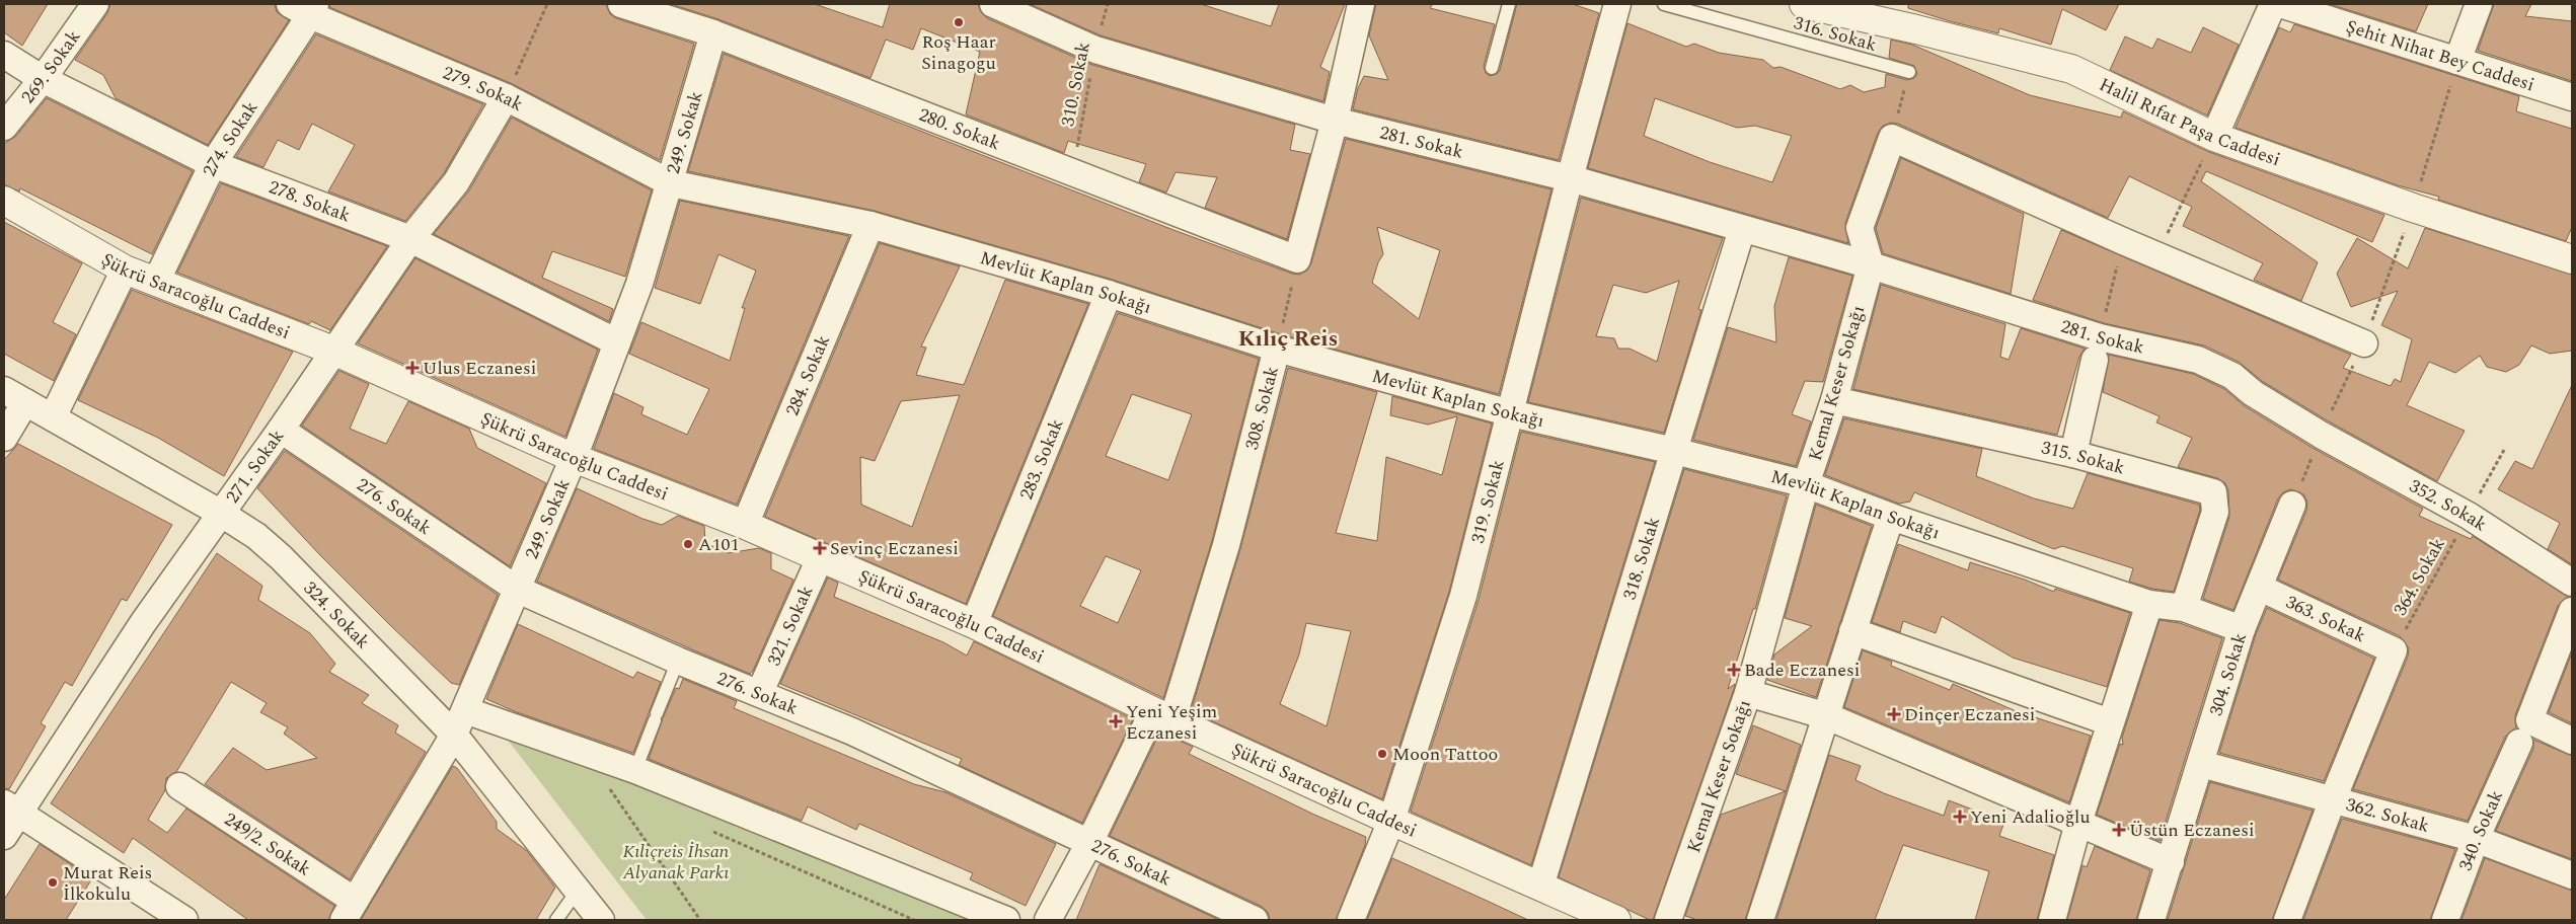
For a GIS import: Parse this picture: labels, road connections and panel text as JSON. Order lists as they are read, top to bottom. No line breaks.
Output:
{"streets":{"street":["Şehit Nihat Bey Caddesi","269. Sokak","279. Sokak","Halil Rıfat Paşa Caddesi","280. Sokak","249. Sokak","274. Sokak","281. Sokak","278. Sokak","Mevlüt Kaplan Sokağı","Şükrü Saracoğlu Caddesi","284. Sokak","Kemal Keser Sokağı","308. Sokak","315. Sokak","283. Sokak","271. Sokak","319. Sokak","276. Sokak","352. Sokak","318. Sokak","324. Sokak","363. Sokak","321. Sokak","304. Sokak","362. Sokak","340. Sokak","249/2. Sokak"],"lane":["316. Sokak"],"path":["310. Sokak","364. Sokak"]},"crossings":[["269. Sokak","278. Sokak"],["310. Sokak","280. Sokak"],["310. Sokak","281. Sokak"],["279. Sokak","249. Sokak"],["279. Sokak","274. Sokak"],["279. Sokak","Mevlüt Kaplan Sokağı"],["279. Sokak","271. Sokak"],["280. Sokak","249. Sokak"],["280. Sokak","308. Sokak"],["249. Sokak","278. Sokak"],["249. Sokak","Mevlüt Kaplan Sokağı"],["249. Sokak","Şükrü Saracoğlu Caddesi"],["249. Sokak","276. Sokak"],["249. Sokak","324. Sokak"],["249. Sokak","249/2. Sokak"],["274. Sokak","278. Sokak"],["274. Sokak","Şükrü Saracoğlu Caddesi"],["281. Sokak","Kemal Keser Sokağı"],["281. Sokak","319. Sokak"],["281. Sokak","352. Sokak"],["281. Sokak","318. Sokak"],["278. Sokak","271. Sokak"],["Mevlüt Kaplan Sokağı","284. Sokak"],["Mevlüt Kaplan Sokağı","Kemal Keser Sokağı"],["Mevlüt Kaplan Sokağı","308. Sokak"],["Mevlüt Kaplan Sokağı","315. Sokak"],["Mevlüt Kaplan Sokağı","283. Sokak"],["Mevlüt Kaplan Sokağı","319. Sokak"],["Mevlüt Kaplan Sokağı","318. Sokak"],["Mevlüt Kaplan Sokağı","304. Sokak"],["Şükrü Saracoğlu Caddesi","284. Sokak"],["Şükrü Saracoğlu Caddesi","308. Sokak"],["Şükrü Saracoğlu Caddesi","283. Sokak"],["Şükrü Saracoğlu Caddesi","271. Sokak"],["Şükrü Saracoğlu Caddesi","319. Sokak"],["Şükrü Saracoğlu Caddesi","318. Sokak"],["Şükrü Saracoğlu Caddesi","321. Sokak"],["Kemal Keser Sokağı","315. Sokak"],["308. Sokak","276. Sokak"],["271. Sokak","276. Sokak"],["271. Sokak","324. Sokak"],["276. Sokak","321. Sokak"],["352. Sokak","364. Sokak"],["364. Sokak","363. Sokak"],["363. Sokak","304. Sokak"],["304. Sokak","362. Sokak"],["362. Sokak","340. Sokak"]],"districts":["Kılıç Reis"],"parks":["Kılıçreis İhsan Alyanak Parkı"],"places":{"other":["Roş Haar Sinagogu","A101","Moon Tattoo","Murat Reis İlkokulu"],"health":["Ulus Eczanesi","Sevinç Eczanesi","Bade Eczanesi","Dinçer Eczanesi","Yeni Yeşim Eczanesi","Yeni Adalioğlu","Üstün Eczanesi"]}}
